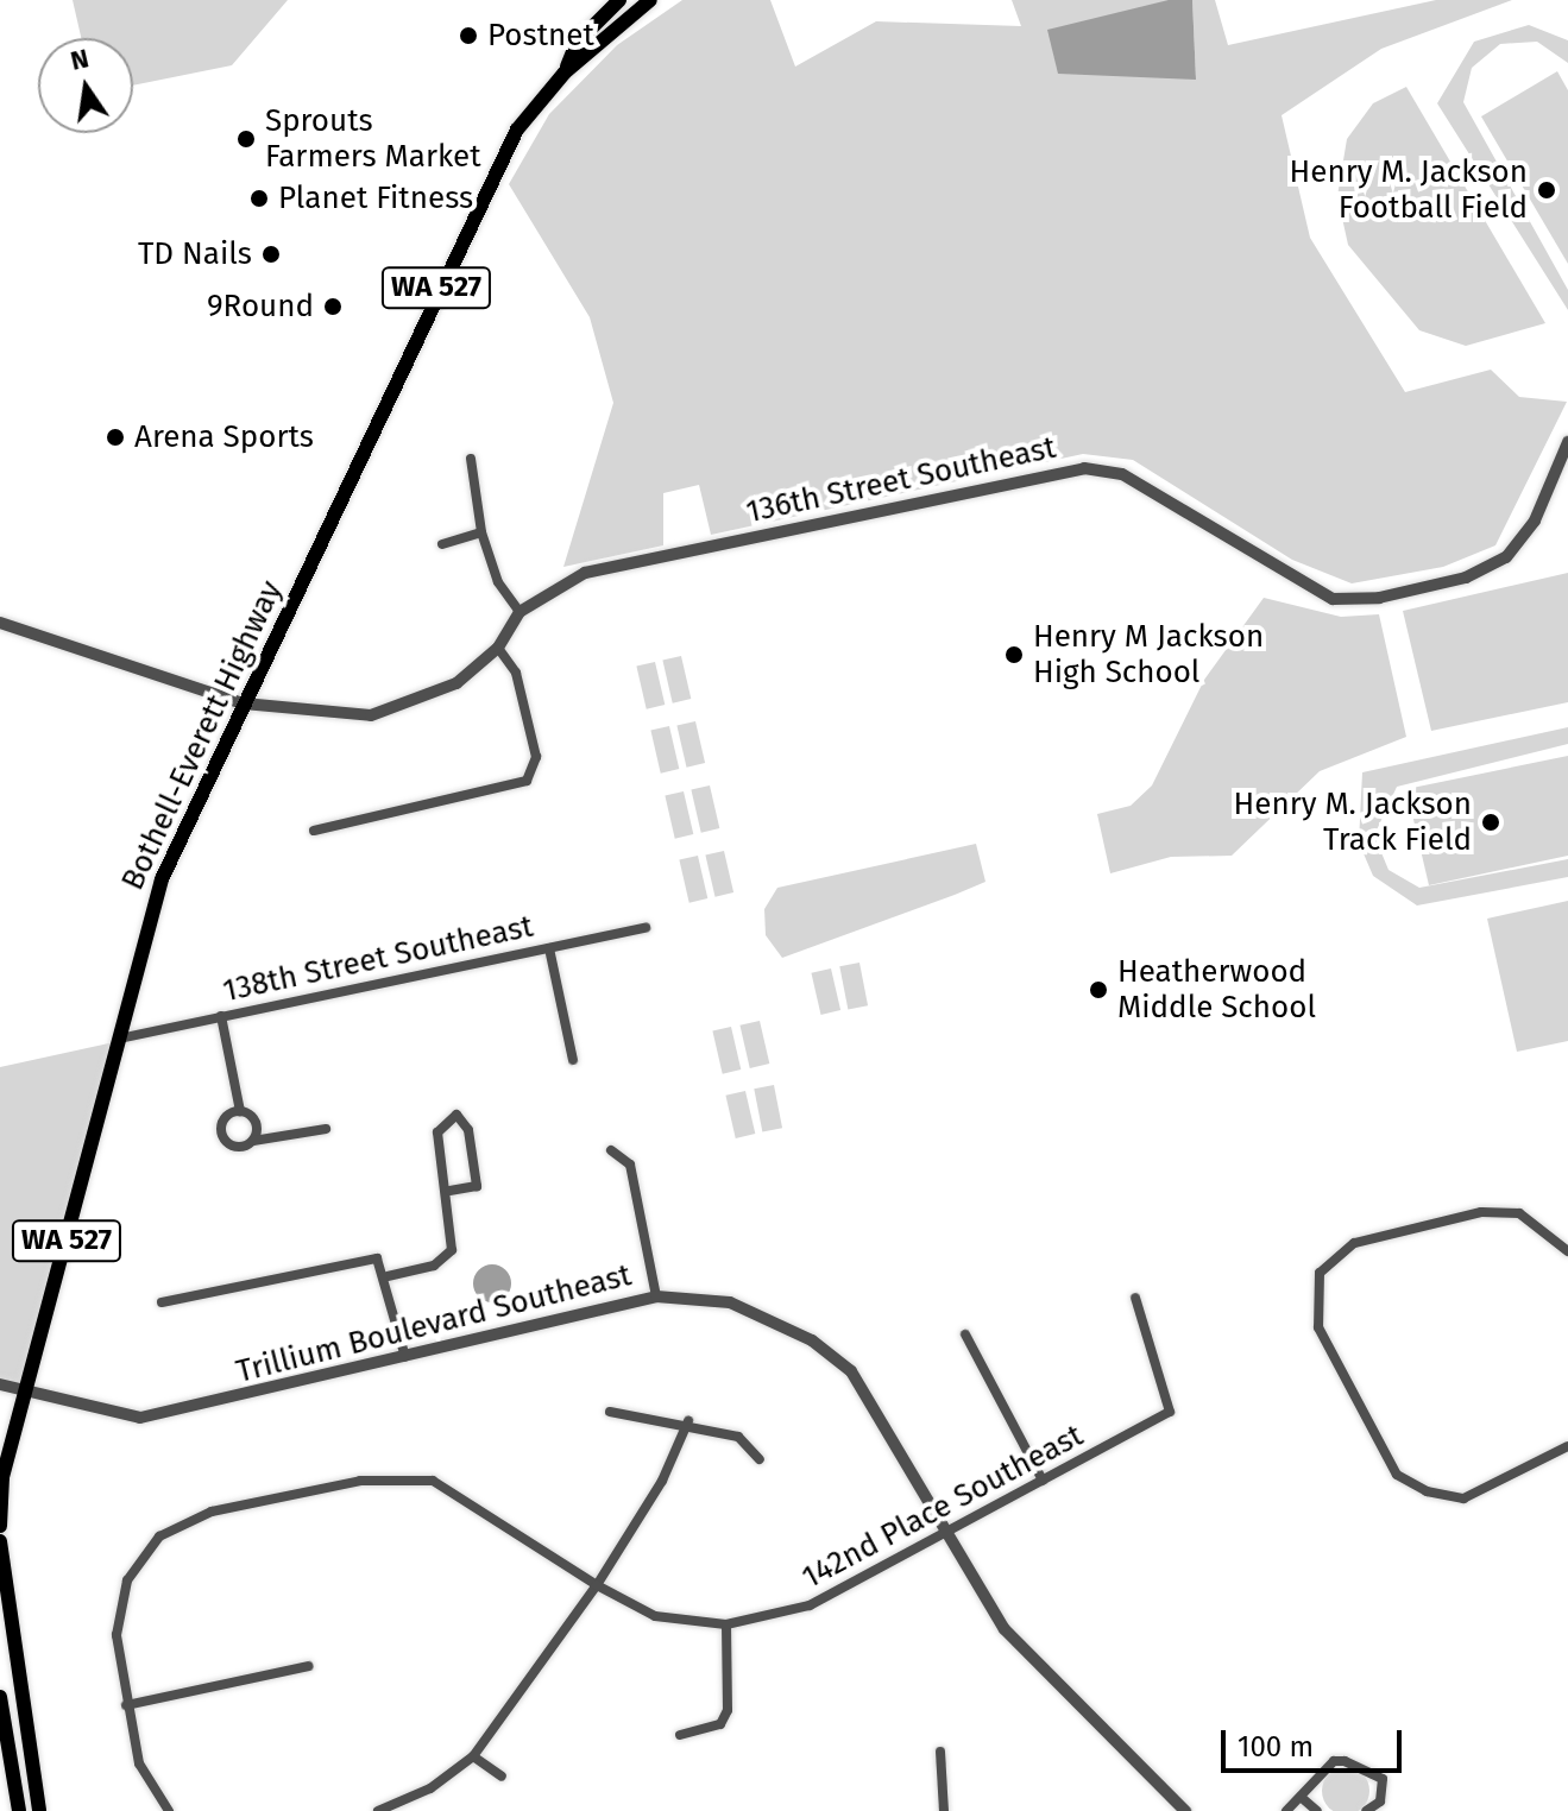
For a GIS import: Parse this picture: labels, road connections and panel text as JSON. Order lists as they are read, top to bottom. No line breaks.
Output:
{"streets":{"main road":["WA 527","Bothell-Everett Highway"],"street":["136th Street Southeast","138th Street Southeast","Trillium Boulevard Southeast","142nd Place Southeast"]},"crossings":[["136th Street Southeast","Bothell-Everett Highway"],["Bothell-Everett Highway","138th Street Southeast"],["Bothell-Everett Highway","Trillium Boulevard Southeast"],["Trillium Boulevard Southeast","142nd Place Southeast"]],"places":["Postnet","Sprouts Farmers Market","Henry M. Jackson Football Field","Planet Fitness","TD Nails","9Round","Arena Sports","Henry M Jackson High School","Henry M. Jackson Track Field","Heatherwood Middle School"],"scale_bar":"100 m","north":"top"}
